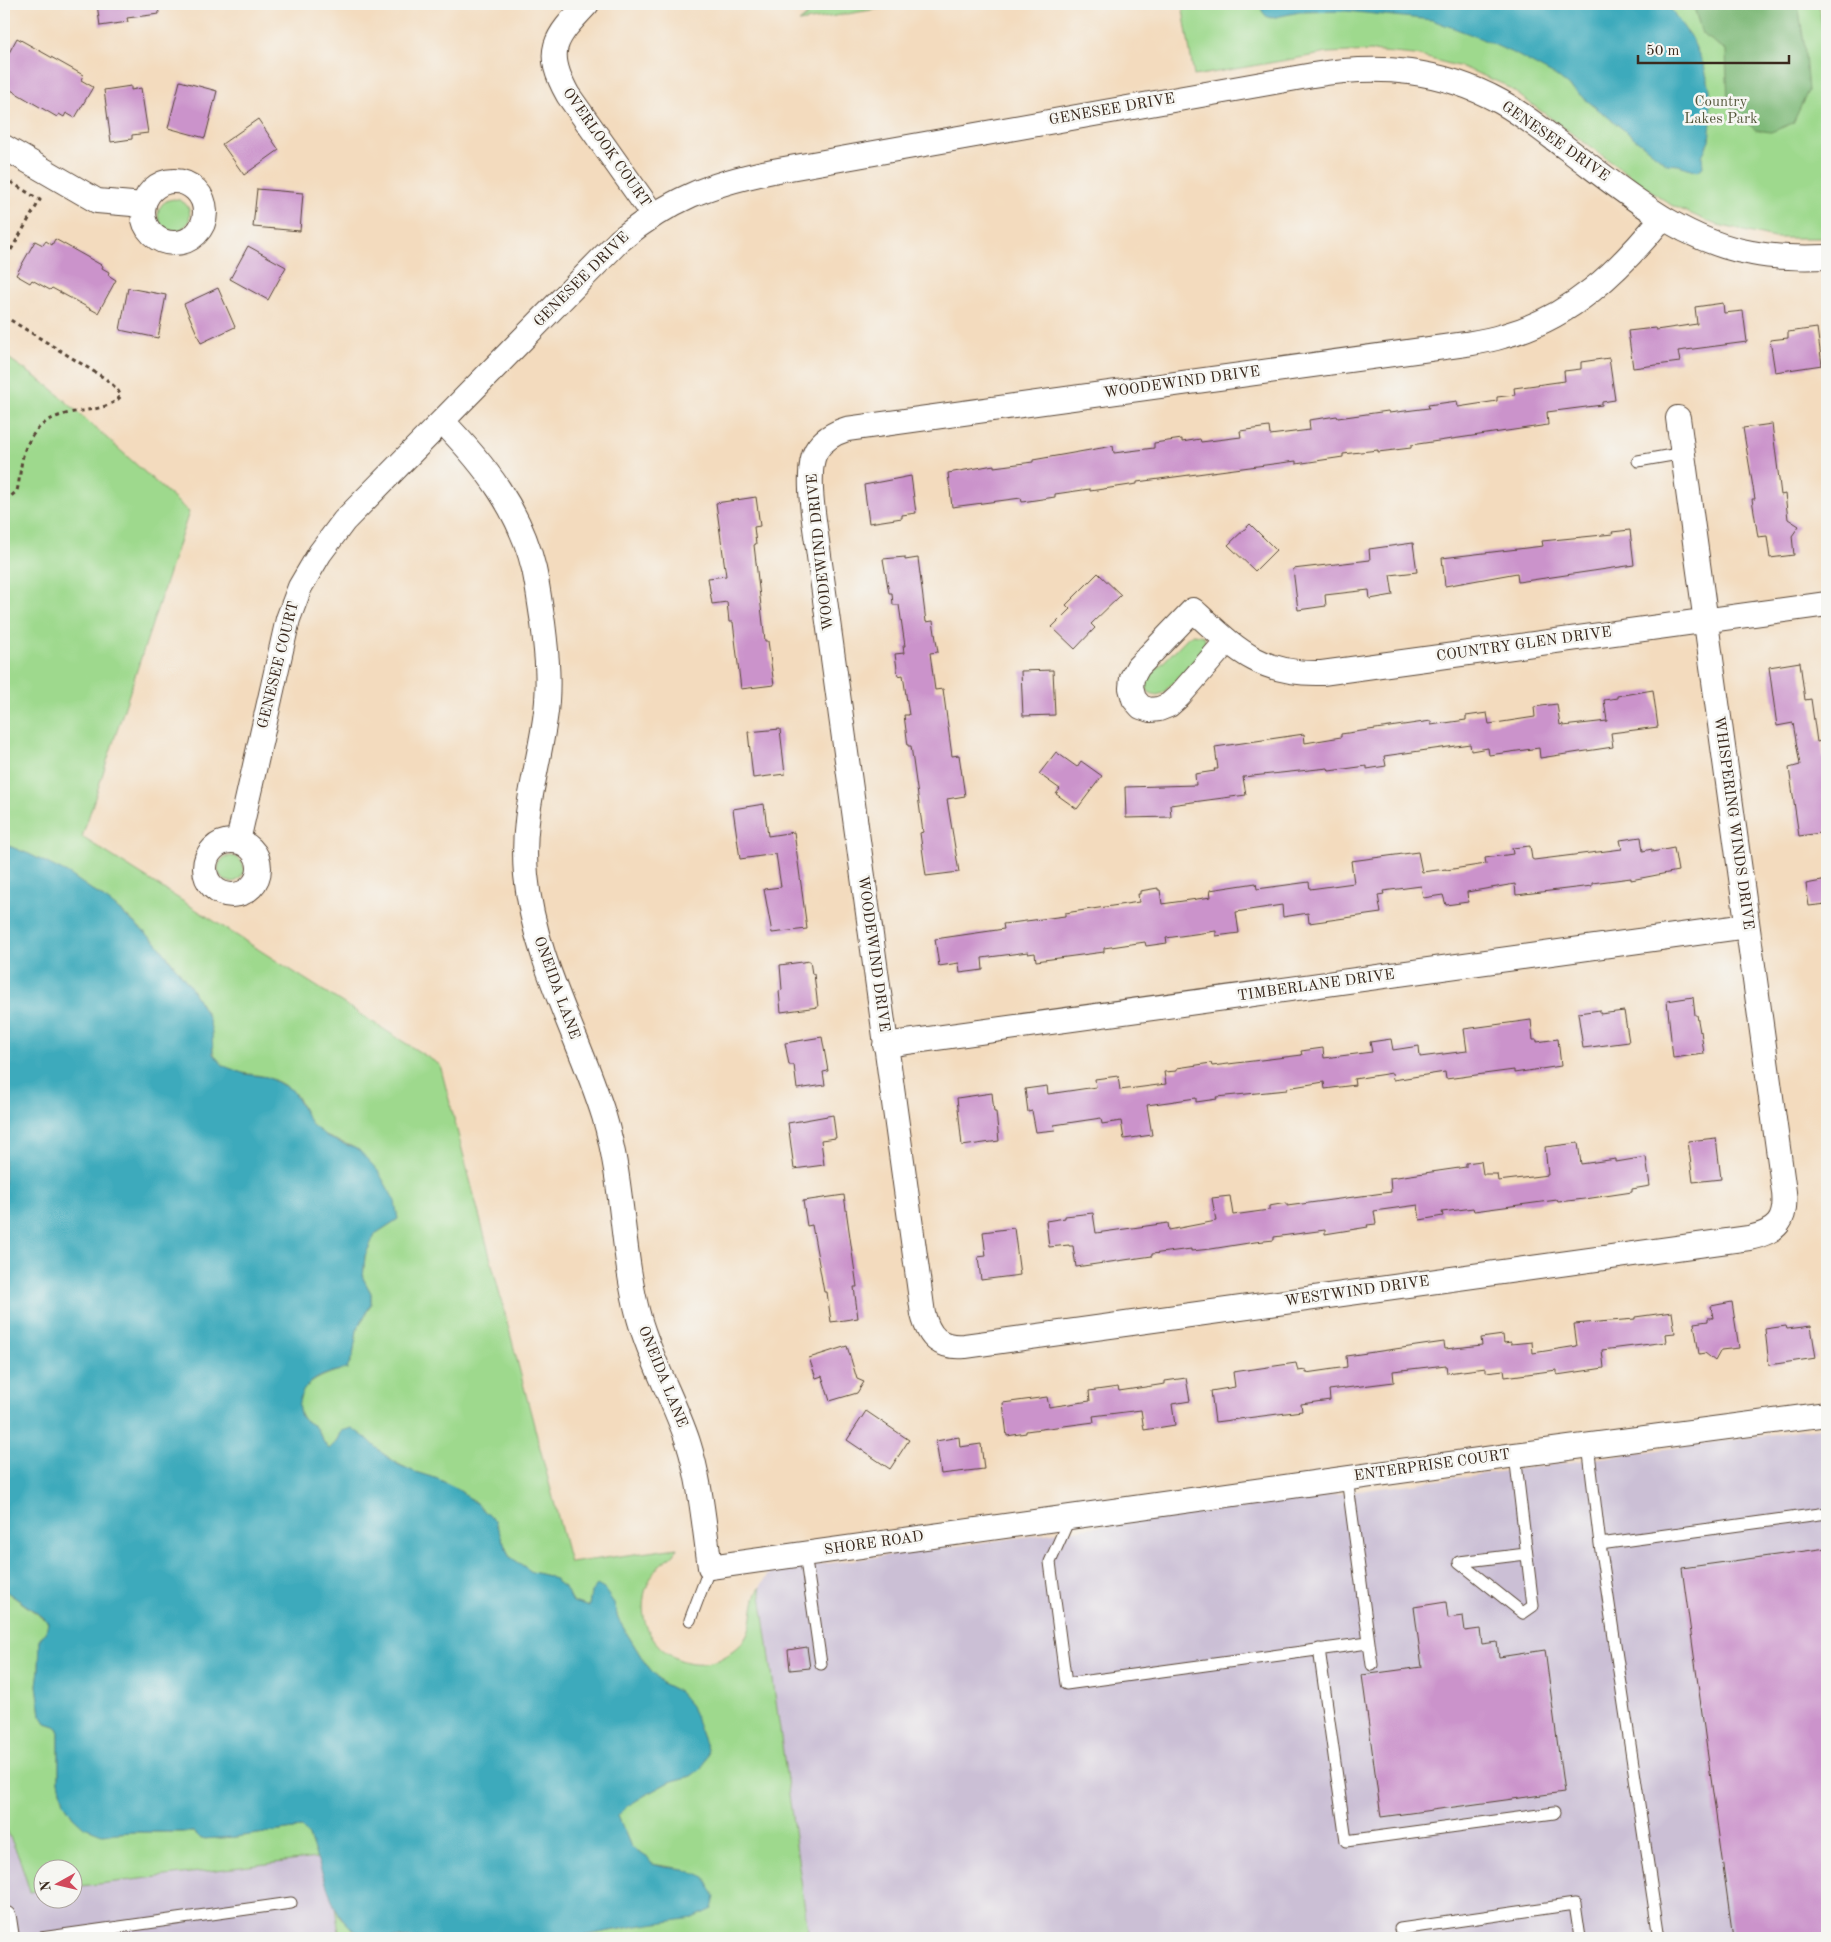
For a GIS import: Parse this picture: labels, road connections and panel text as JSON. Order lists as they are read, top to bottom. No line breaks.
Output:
{"streets":{"street":["GENESEE DRIVE","OVERLOOK COURT","WOODEWIND DRIVE","COUNTRY GLEN DRIVE","GENESEE COURT","WHISPERING WINDS DRIVE","TIMBERLANE DRIVE","ONEIDA LANE","WESTWIND DRIVE","ENTERPRISE COURT","SHORE ROAD"]},"crossings":[["GENESEE DRIVE","OVERLOOK COURT"],["GENESEE DRIVE","WOODEWIND DRIVE"],["GENESEE DRIVE","GENESEE COURT"],["GENESEE DRIVE","ONEIDA LANE"],["WOODEWIND DRIVE","TIMBERLANE DRIVE"],["WOODEWIND DRIVE","WESTWIND DRIVE"],["COUNTRY GLEN DRIVE","WHISPERING WINDS DRIVE"],["GENESEE COURT","ONEIDA LANE"],["WHISPERING WINDS DRIVE","TIMBERLANE DRIVE"],["WHISPERING WINDS DRIVE","WESTWIND DRIVE"],["ONEIDA LANE","SHORE ROAD"],["ENTERPRISE COURT","SHORE ROAD"]],"parks":["Country Lakes Park"],"scale_bar":"50 m","north":"left"}
